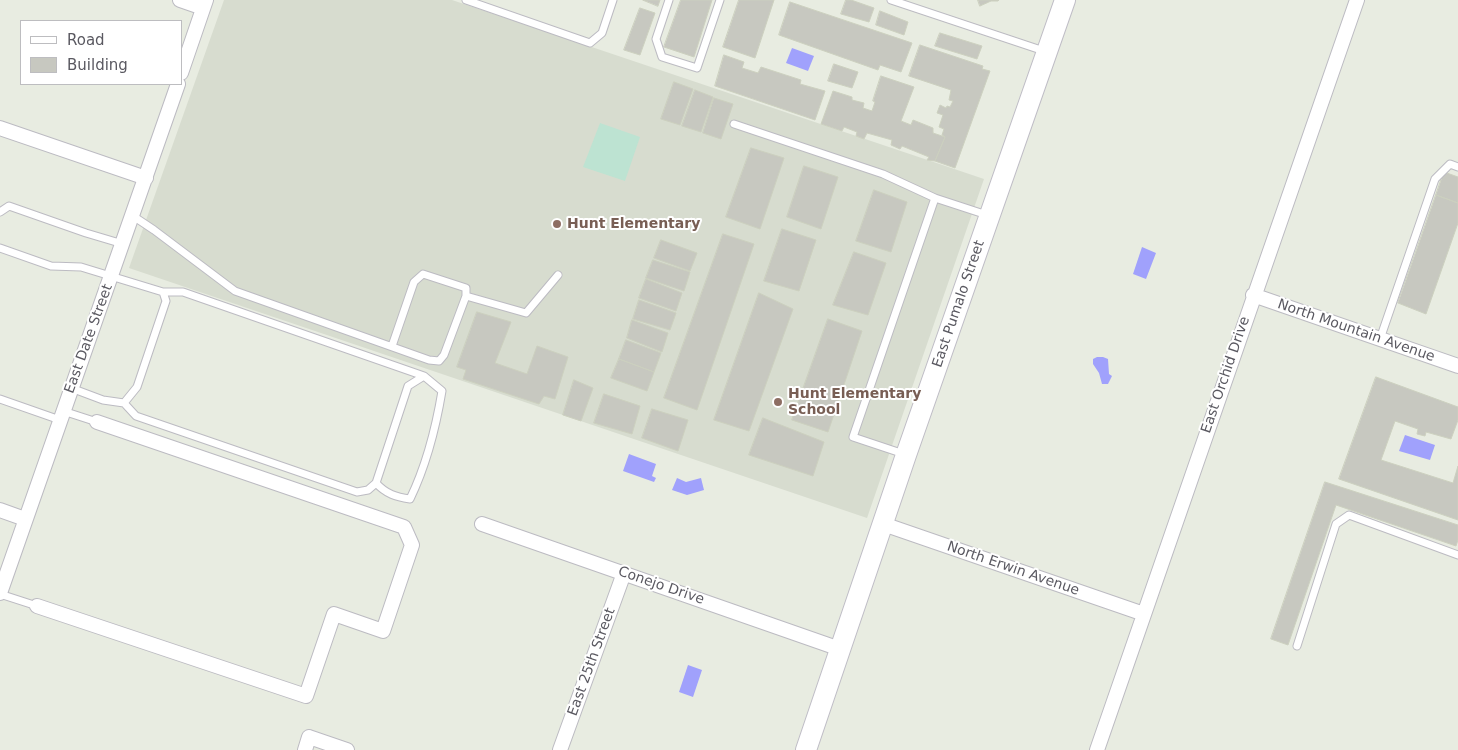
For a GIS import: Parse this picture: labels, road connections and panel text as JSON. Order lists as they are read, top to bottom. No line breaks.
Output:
{"streets":{"street":["East Pumalo Street","North Mountain Avenue","East Date Street","East Orchid Drive","North Erwin Avenue","Conejo Drive","East 25th Street"]},"crossings":[["East Pumalo Street","North Erwin Avenue"],["East Pumalo Street","Conejo Drive"],["North Mountain Avenue","East Orchid Drive"],["East Orchid Drive","North Erwin Avenue"],["Conejo Drive","East 25th Street"]],"places":["Hunt Elementary","Hunt Elementary School"],"legend":["Road","Building"]}
